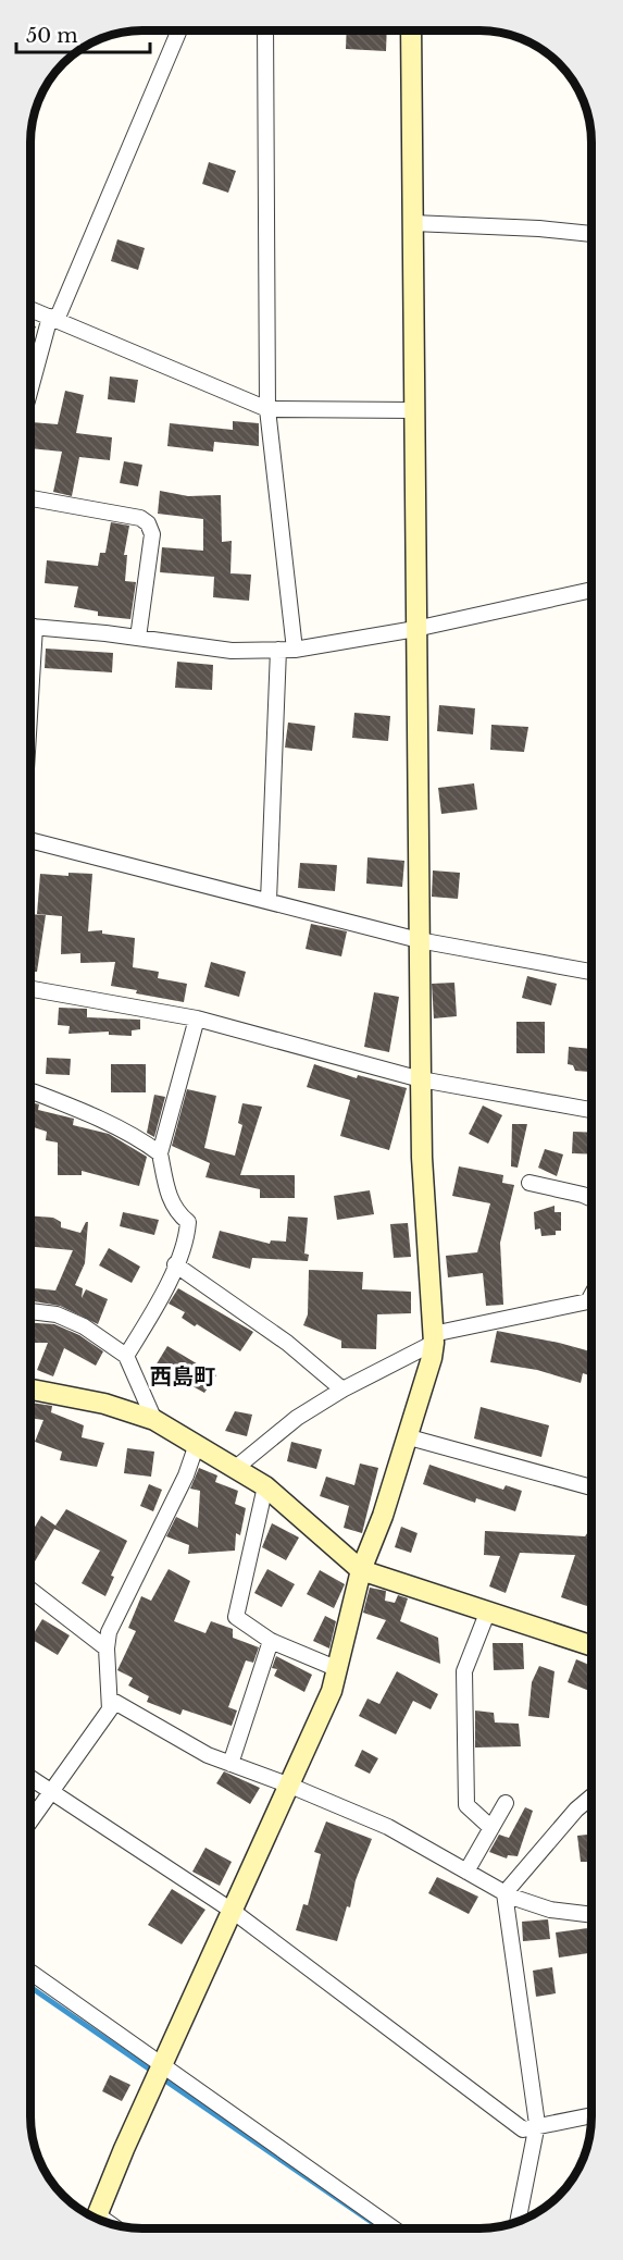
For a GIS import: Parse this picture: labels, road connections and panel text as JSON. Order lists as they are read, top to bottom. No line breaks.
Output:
{"districts":["西島町"],"scale_bar":"50 m"}
